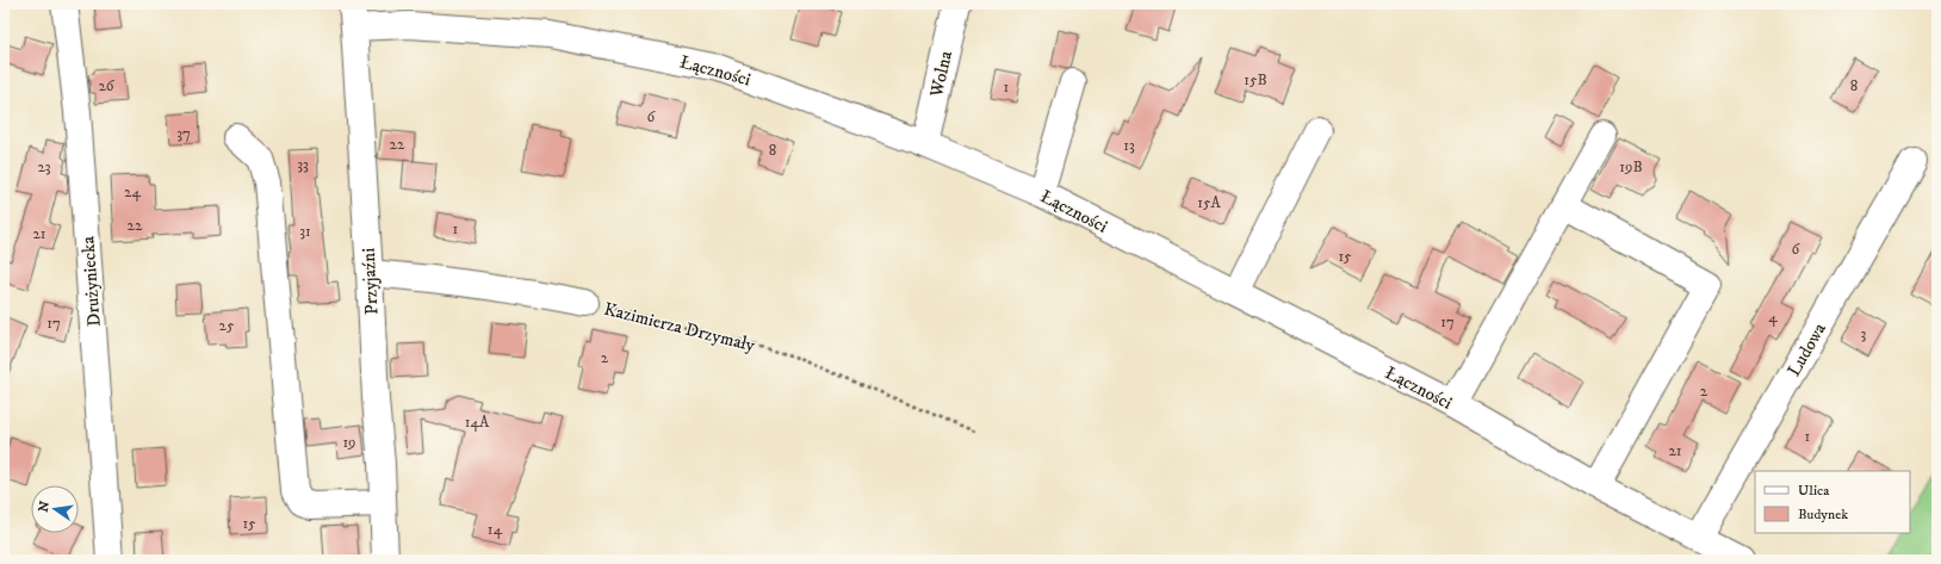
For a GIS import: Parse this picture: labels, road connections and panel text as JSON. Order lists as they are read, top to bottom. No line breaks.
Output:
{"streets":{"street":["Łączności","Wolna","Drużyniecka","Przyjaźni","Kazimierza Drzymały","Ludowa"]},"crossings":[["Łączności","Wolna"],["Łączności","Przyjaźni"],["Łączności","Ludowa"],["Przyjaźni","Kazimierza Drzymały"]],"house_numbers":["15B","26","8","1","6","37","22","13","8","33","23","19B","24","15A","22","1","31","21","6","15","4","17","17","25","3","2","2","14A","1","19","21","15","14"],"legend":["Ulica","Budynek"],"north":"left"}
